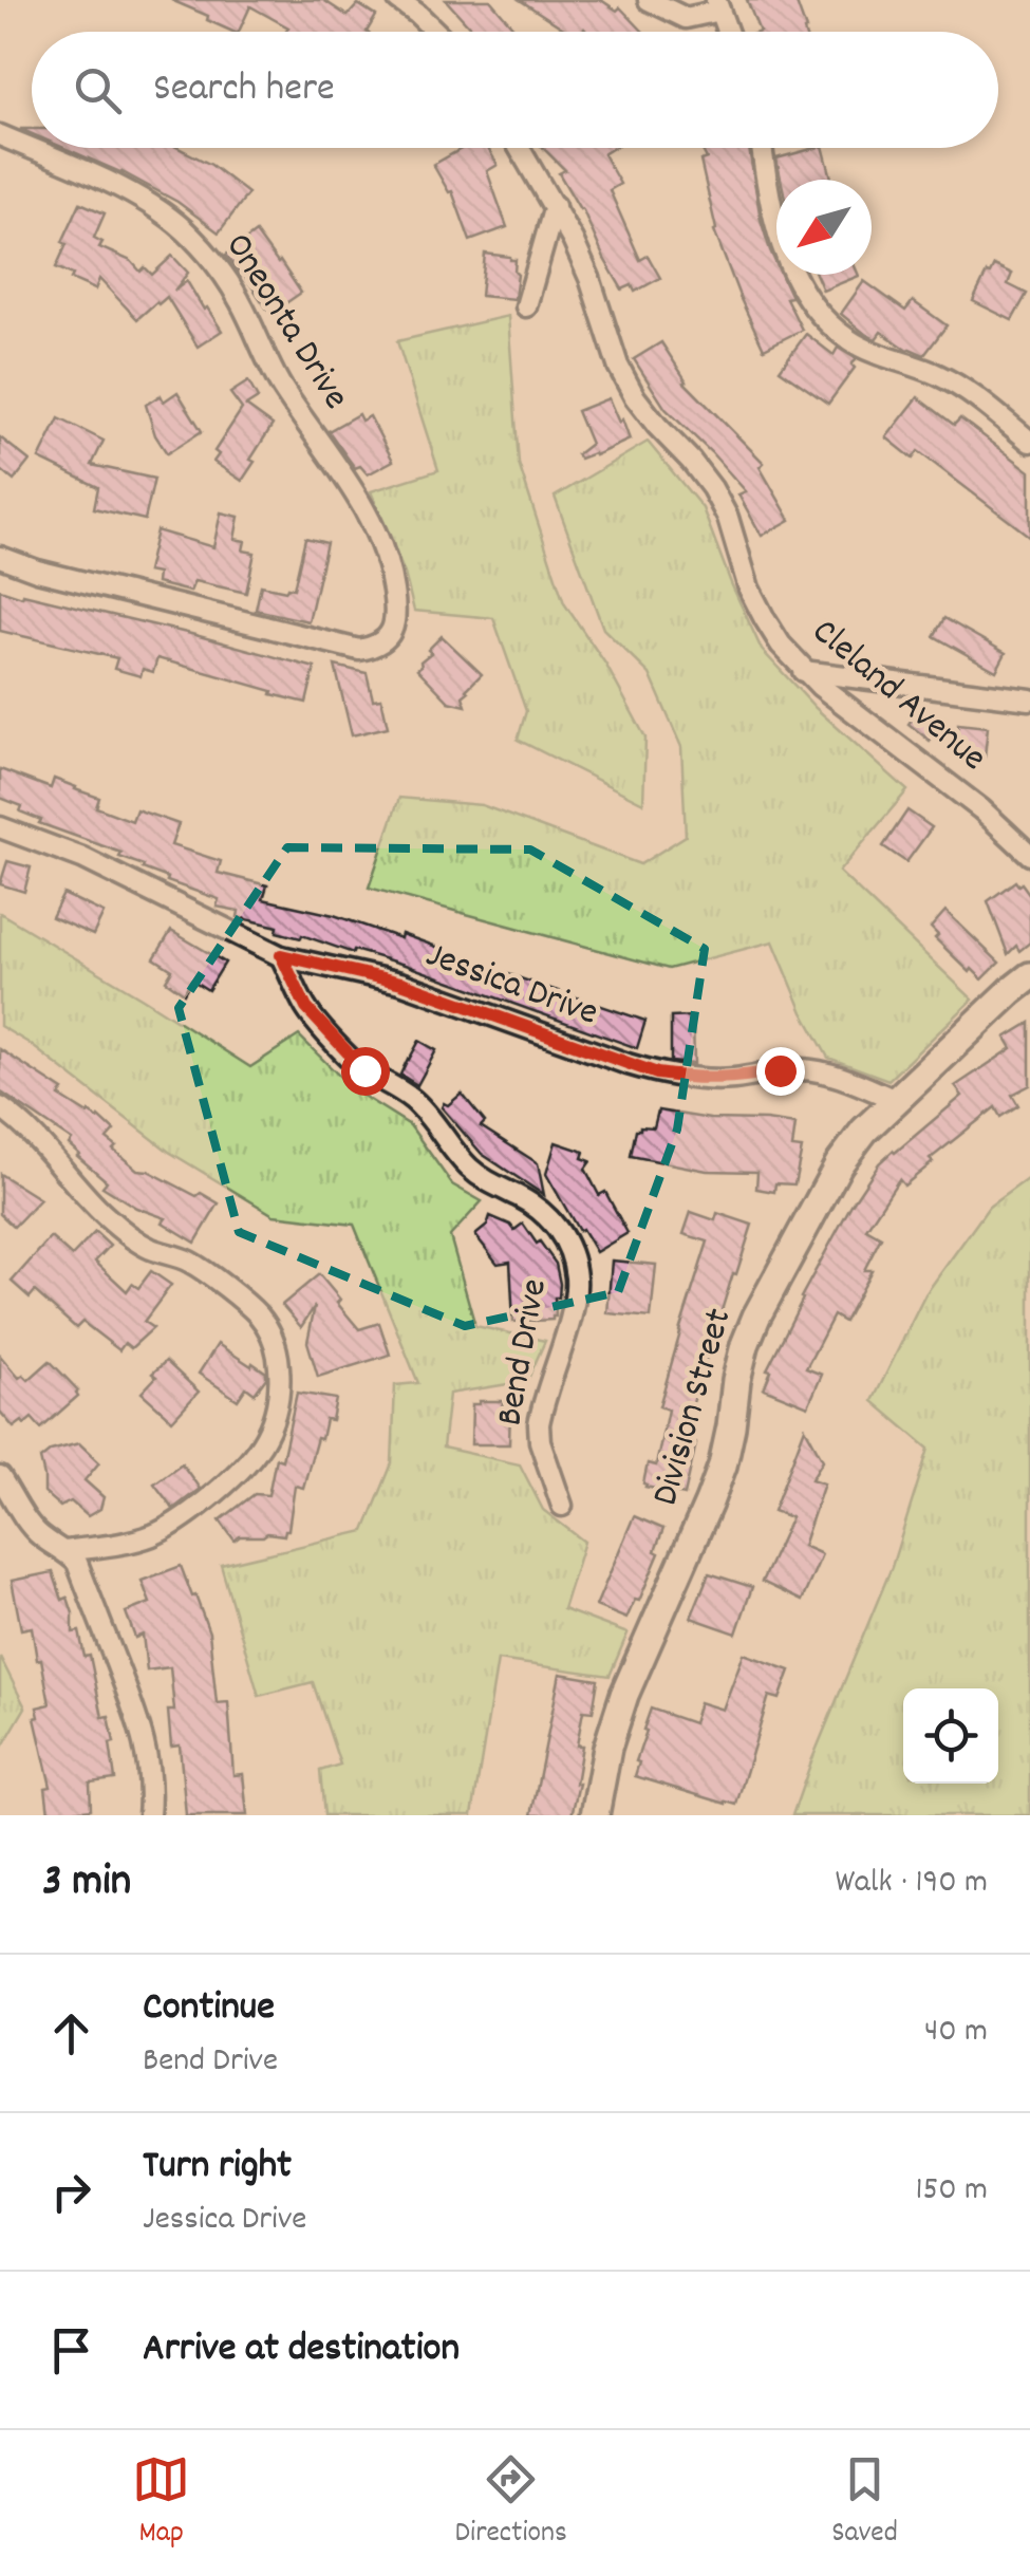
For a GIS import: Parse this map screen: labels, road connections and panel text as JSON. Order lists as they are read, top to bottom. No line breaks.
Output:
{"streets":{"street":["Oneonta Drive","Cleland Avenue","Jessica Drive","Bend Drive","Division Street"]},"crossings":[["Jessica Drive","Bend Drive"],["Jessica Drive","Division Street"]],"north":"bottom left","page":{"search":"Search here","heading":["3 min","Walk · 190 m"],"list":[["Continue","Bend Drive","40 m"],["Turn right","Jessica Drive","150 m"],"Arrive at destination"],"nav":["Map","Directions","Saved"]}}
